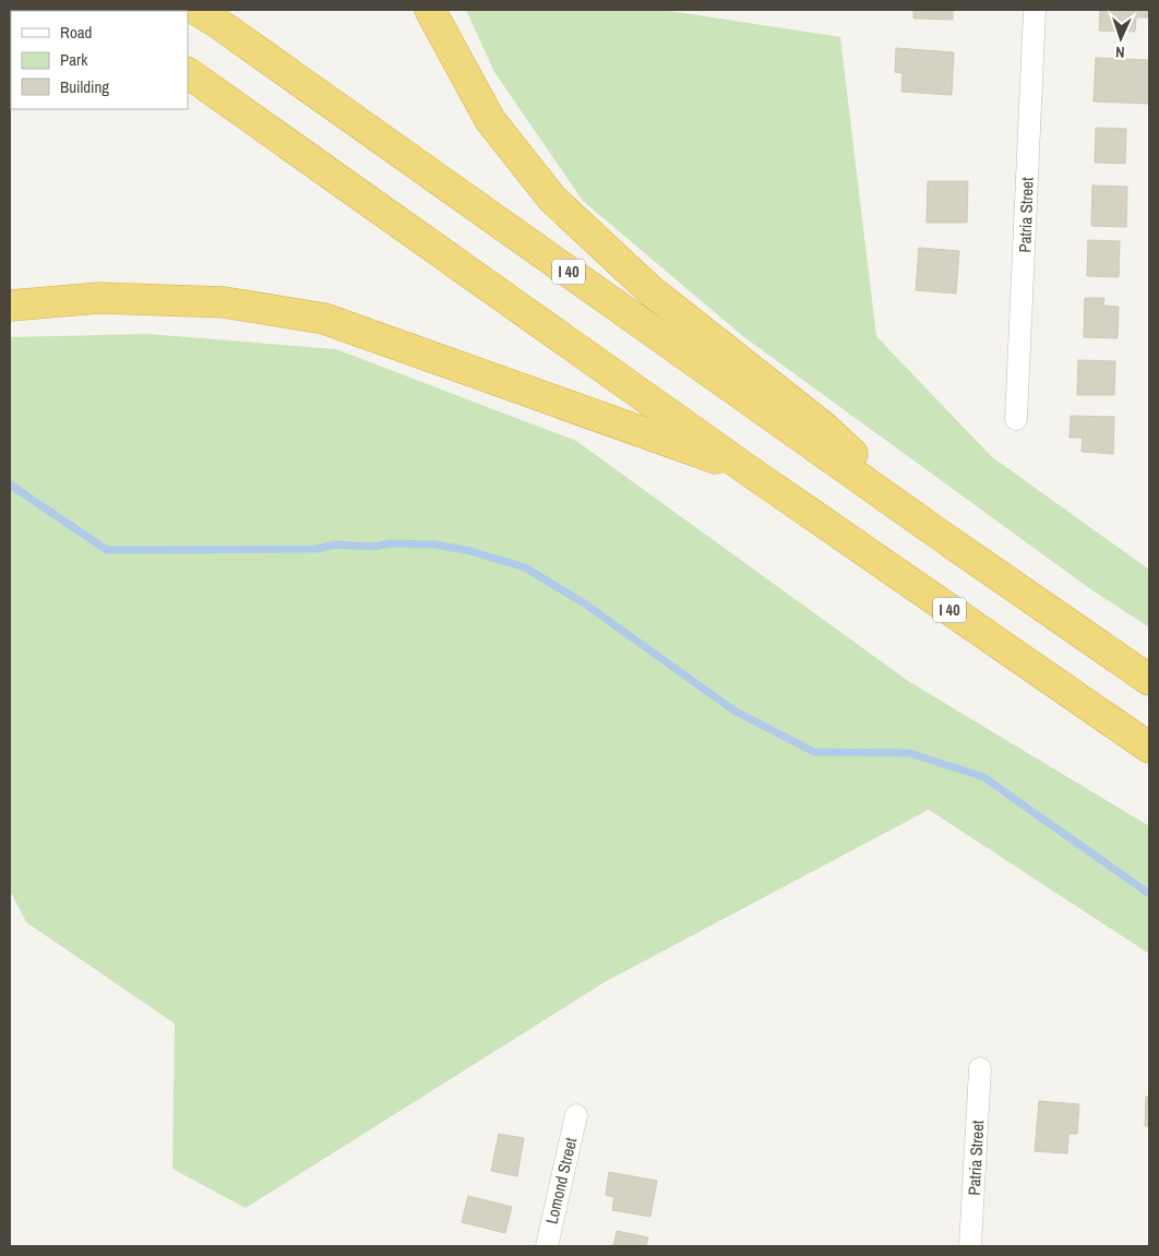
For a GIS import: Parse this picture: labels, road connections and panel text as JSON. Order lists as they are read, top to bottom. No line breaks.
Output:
{"streets":{"highway":["I 40"],"street":["Patria Street","Lomond Street"]},"legend":["Road","Park","Building"],"north":"bottom"}
